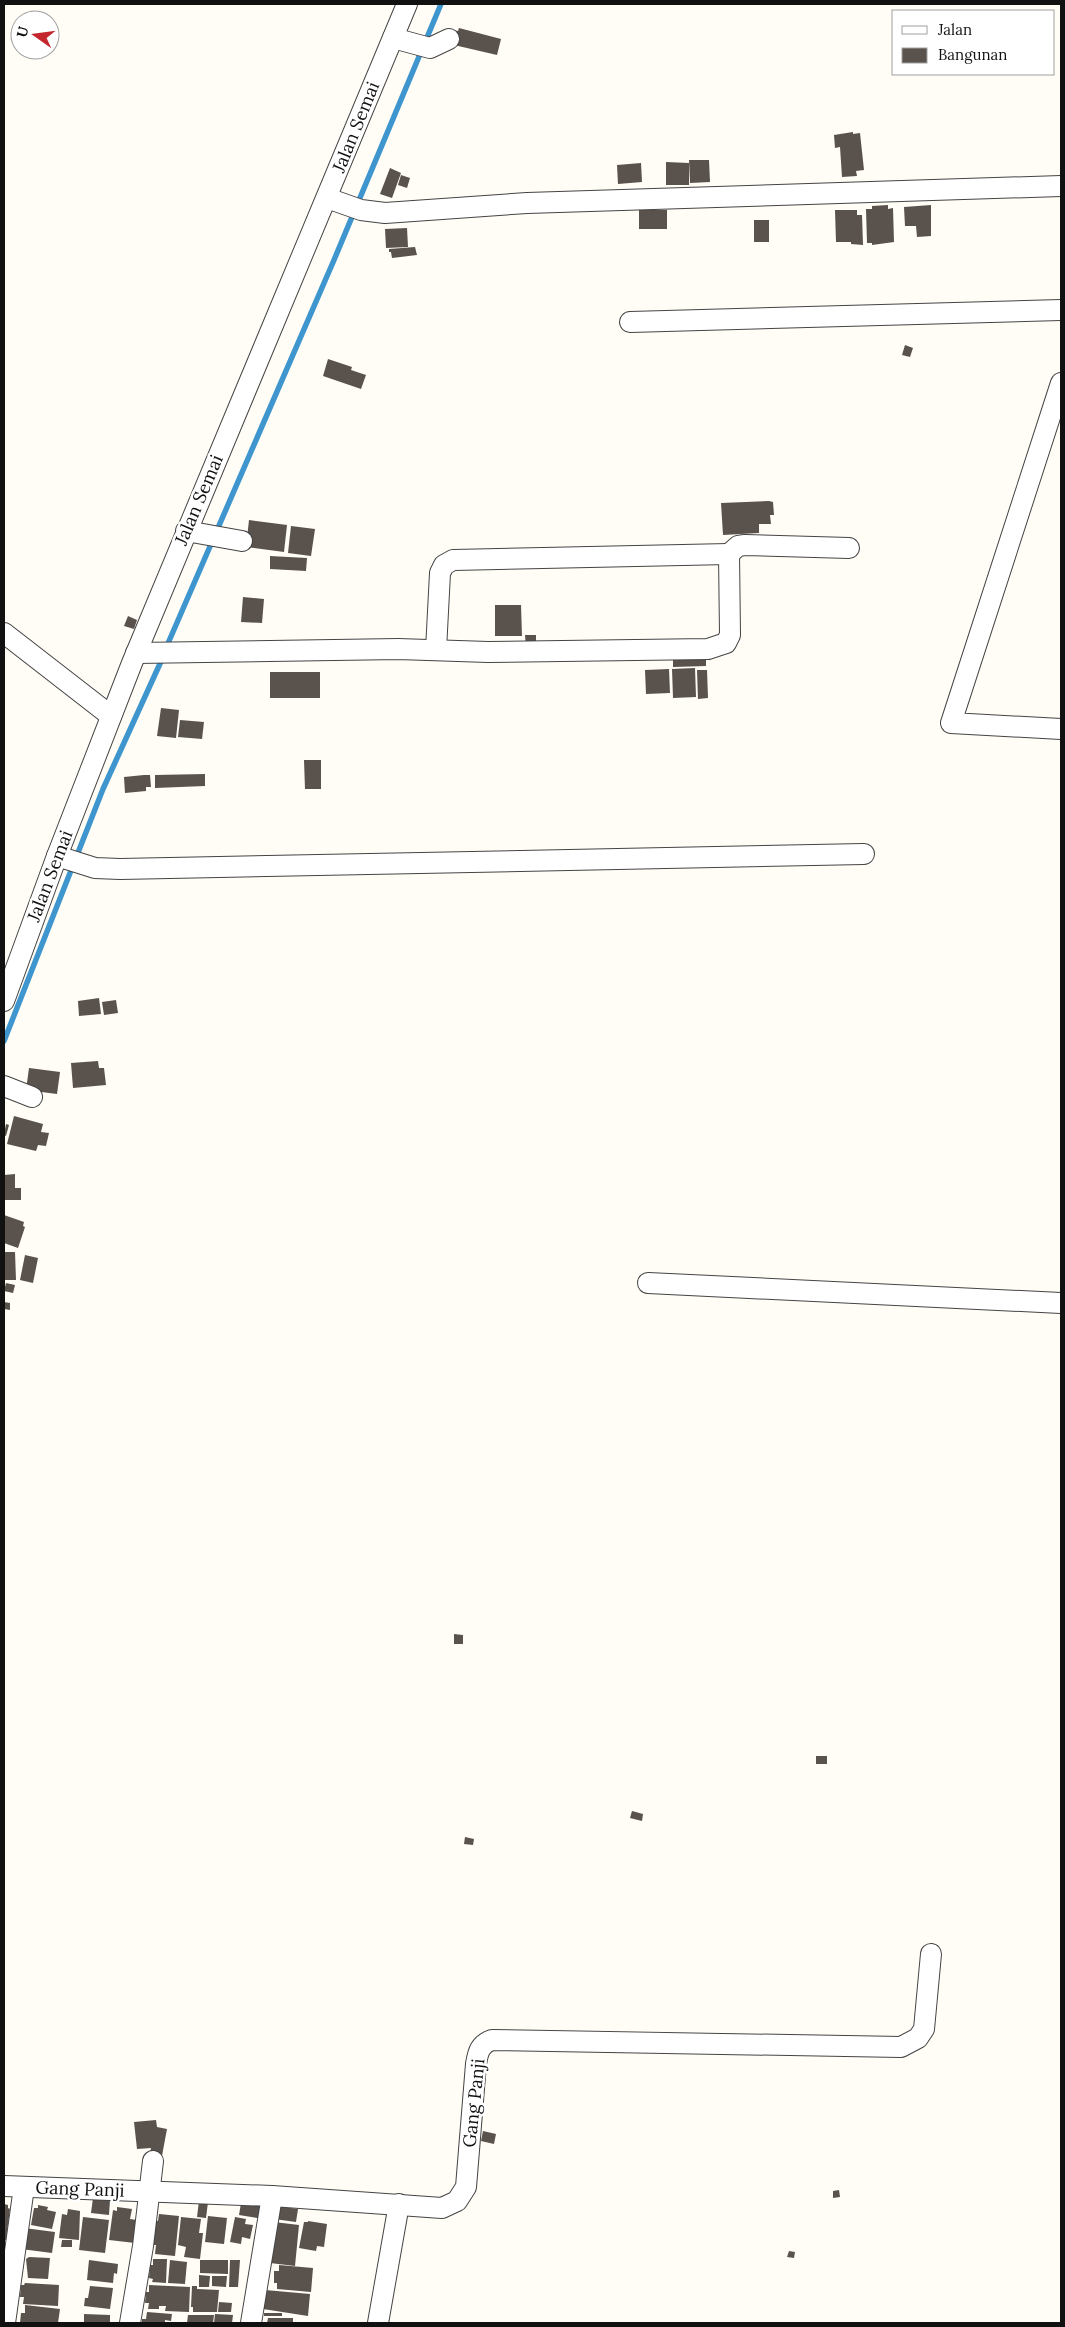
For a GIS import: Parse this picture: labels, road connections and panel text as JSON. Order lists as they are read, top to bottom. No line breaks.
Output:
{"streets":{"street":["Jalan Semai","Gang Panji"]},"legend":["Jalan","Bangunan"],"north":"left"}
